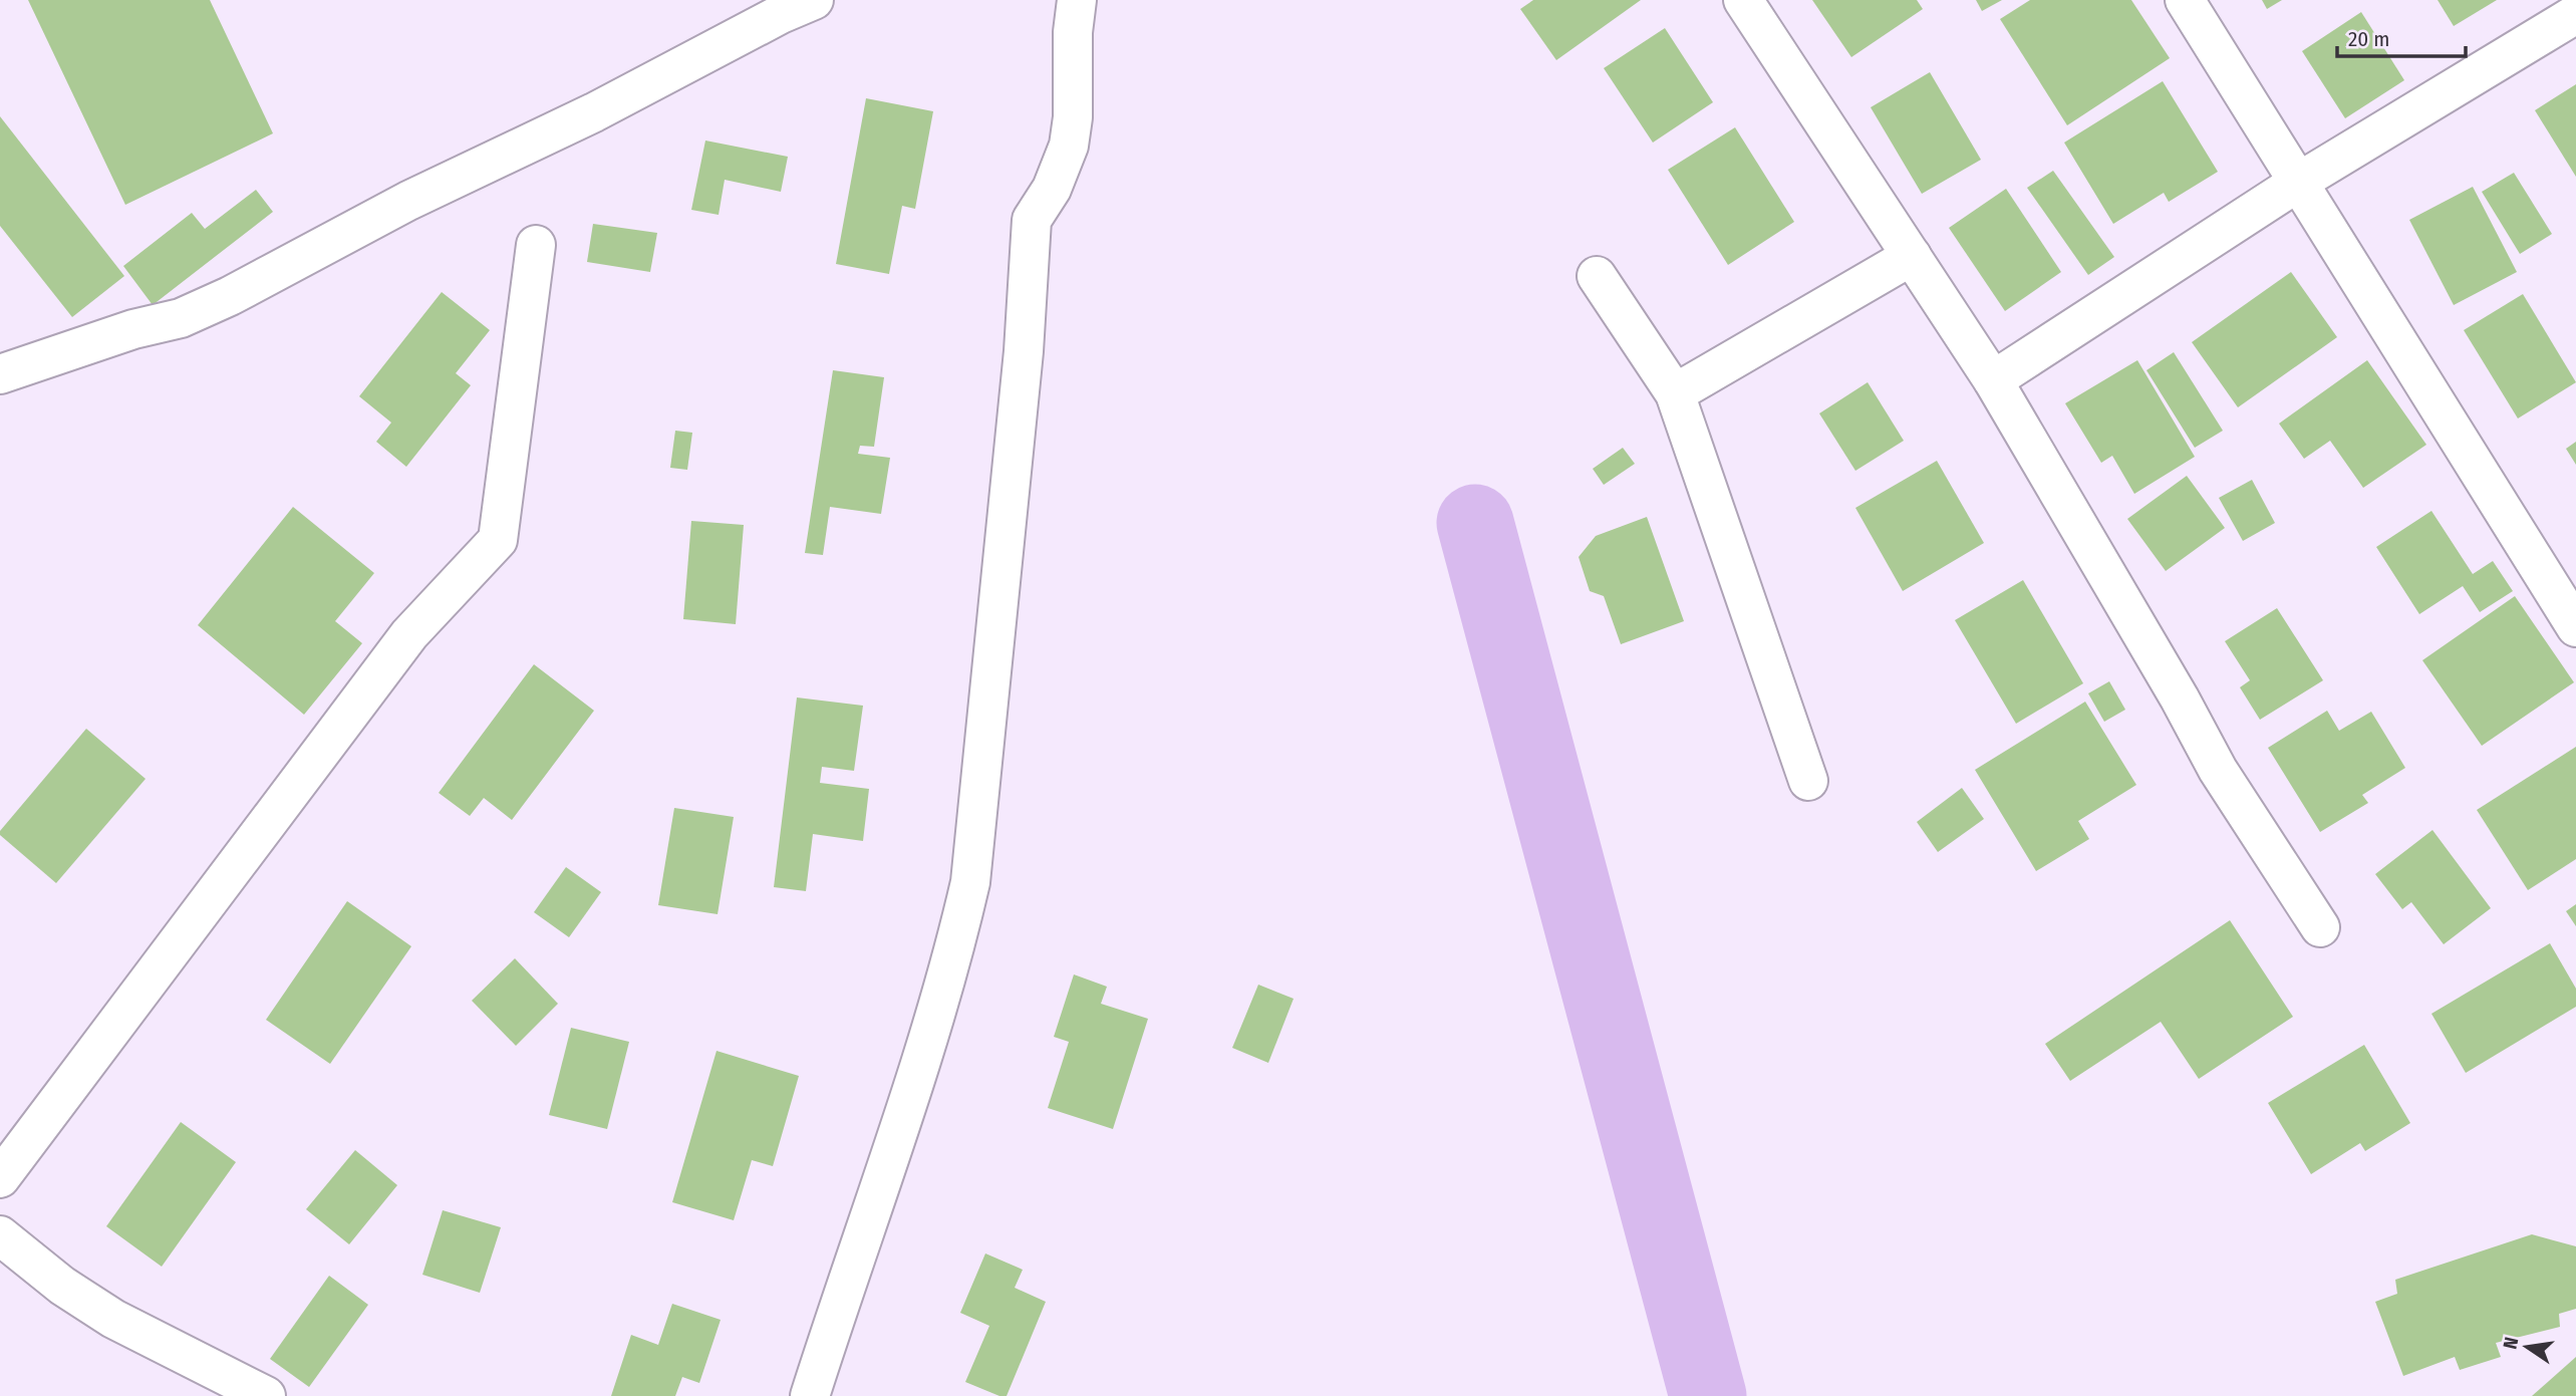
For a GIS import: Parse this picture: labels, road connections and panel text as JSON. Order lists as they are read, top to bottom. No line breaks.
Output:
{"scale_bar":"20 m","north":"left"}
